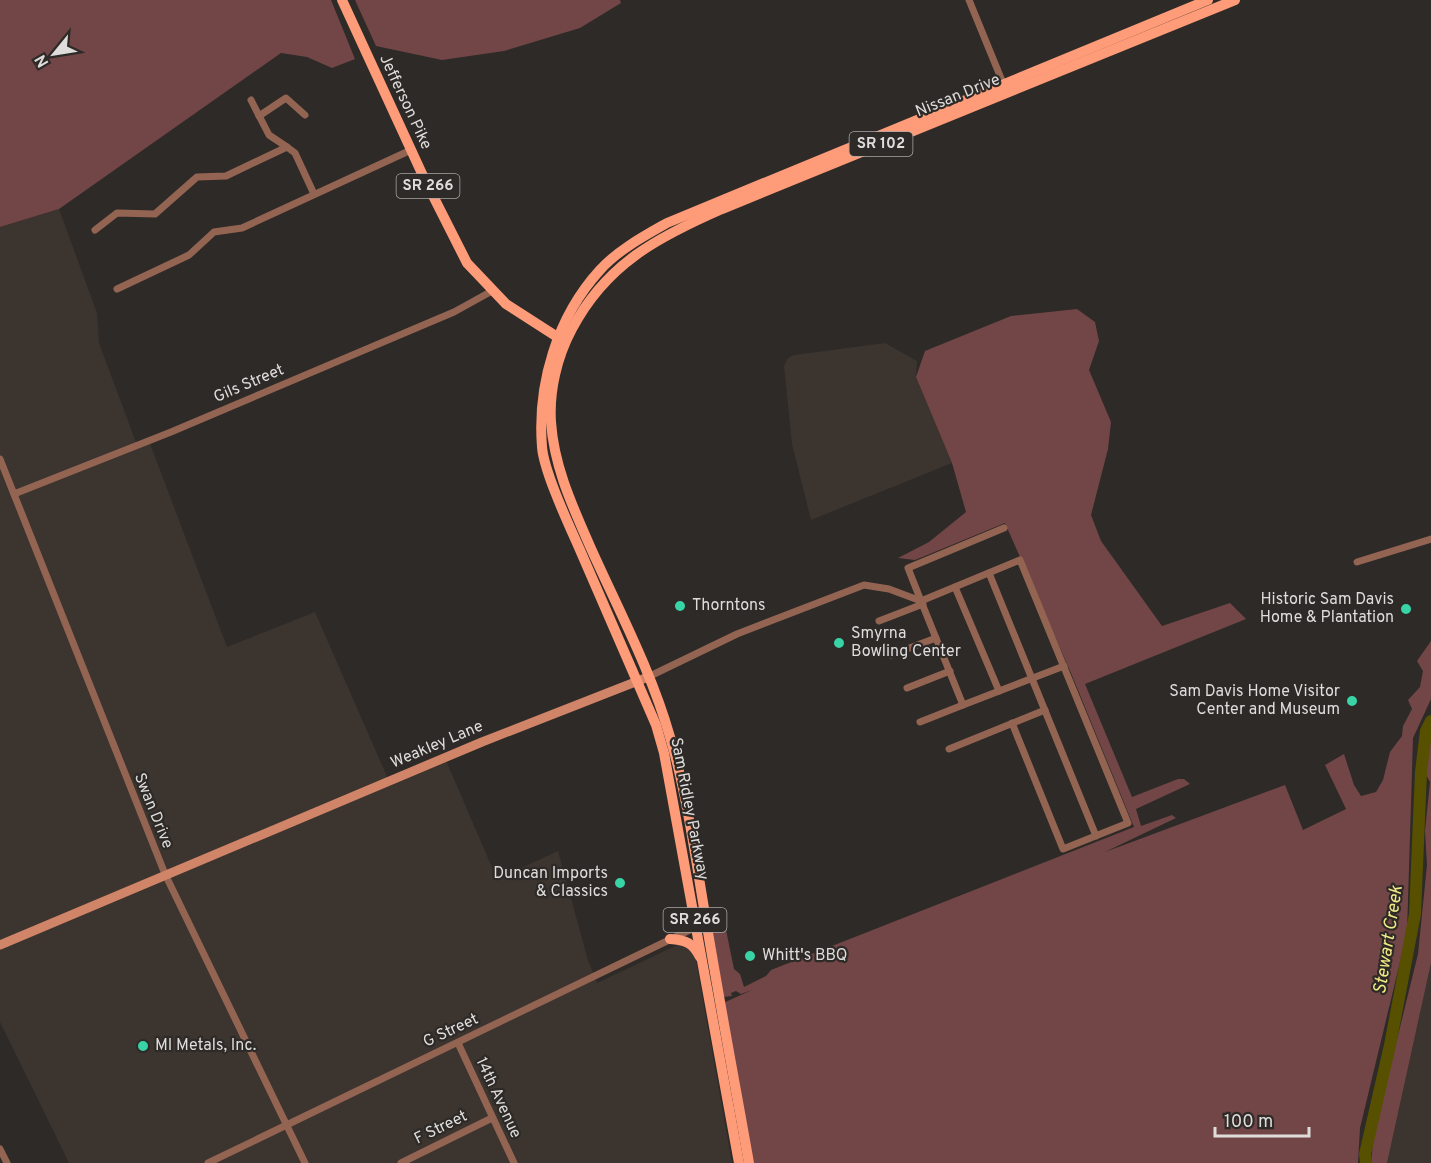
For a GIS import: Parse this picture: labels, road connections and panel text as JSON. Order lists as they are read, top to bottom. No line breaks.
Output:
{"streets":{"main road":["Nissan Drive","Jefferson Pike","SR 102","SR 266","Weakley Lane","Sam Ridley Parkway"],"street":["Gils Street","Swan Drive","G Street","14th Avenue","F Street"]},"crossings":[["Nissan Drive","Jefferson Pike"],["Nissan Drive","Sam Ridley Parkway"],["Jefferson Pike","Gils Street"],["Jefferson Pike","Sam Ridley Parkway"],["Gils Street","Swan Drive"],["Weakley Lane","Sam Ridley Parkway"],["Weakley Lane","Swan Drive"],["Sam Ridley Parkway","G Street"],["Swan Drive","G Street"],["G Street","14th Avenue"],["14th Avenue","F Street"]],"water":["Stewart Creek"],"places":["Thorntons","Historic Sam Davis Home & Plantation","Smyrna Bowling Center","Sam Davis Home Visitor Center and Museum","Duncan Imports & Classics","Whitt's BBQ","MI Metals, Inc."],"scale_bar":"100 m","north":"bottom left"}
